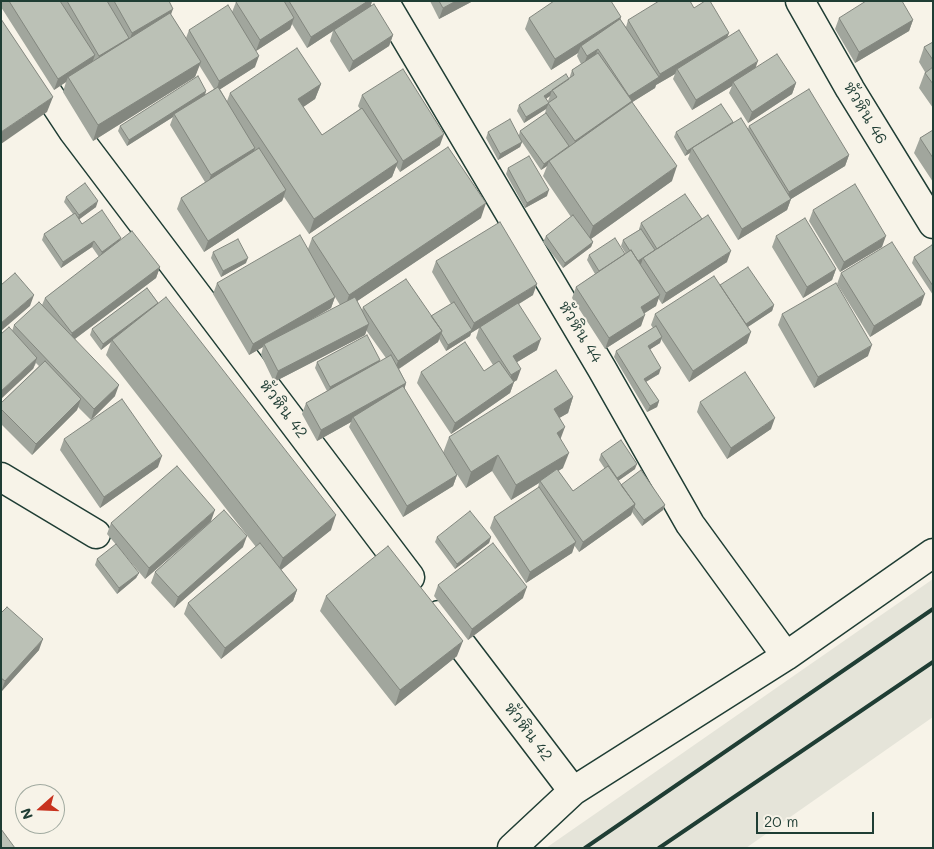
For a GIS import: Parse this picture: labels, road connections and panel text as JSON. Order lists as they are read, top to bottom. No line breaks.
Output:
{"streets":{"street":["หัวหิน 46","หัวหิน 44","หัวหิน 42"]},"scale_bar":"20 m","north":"left"}
